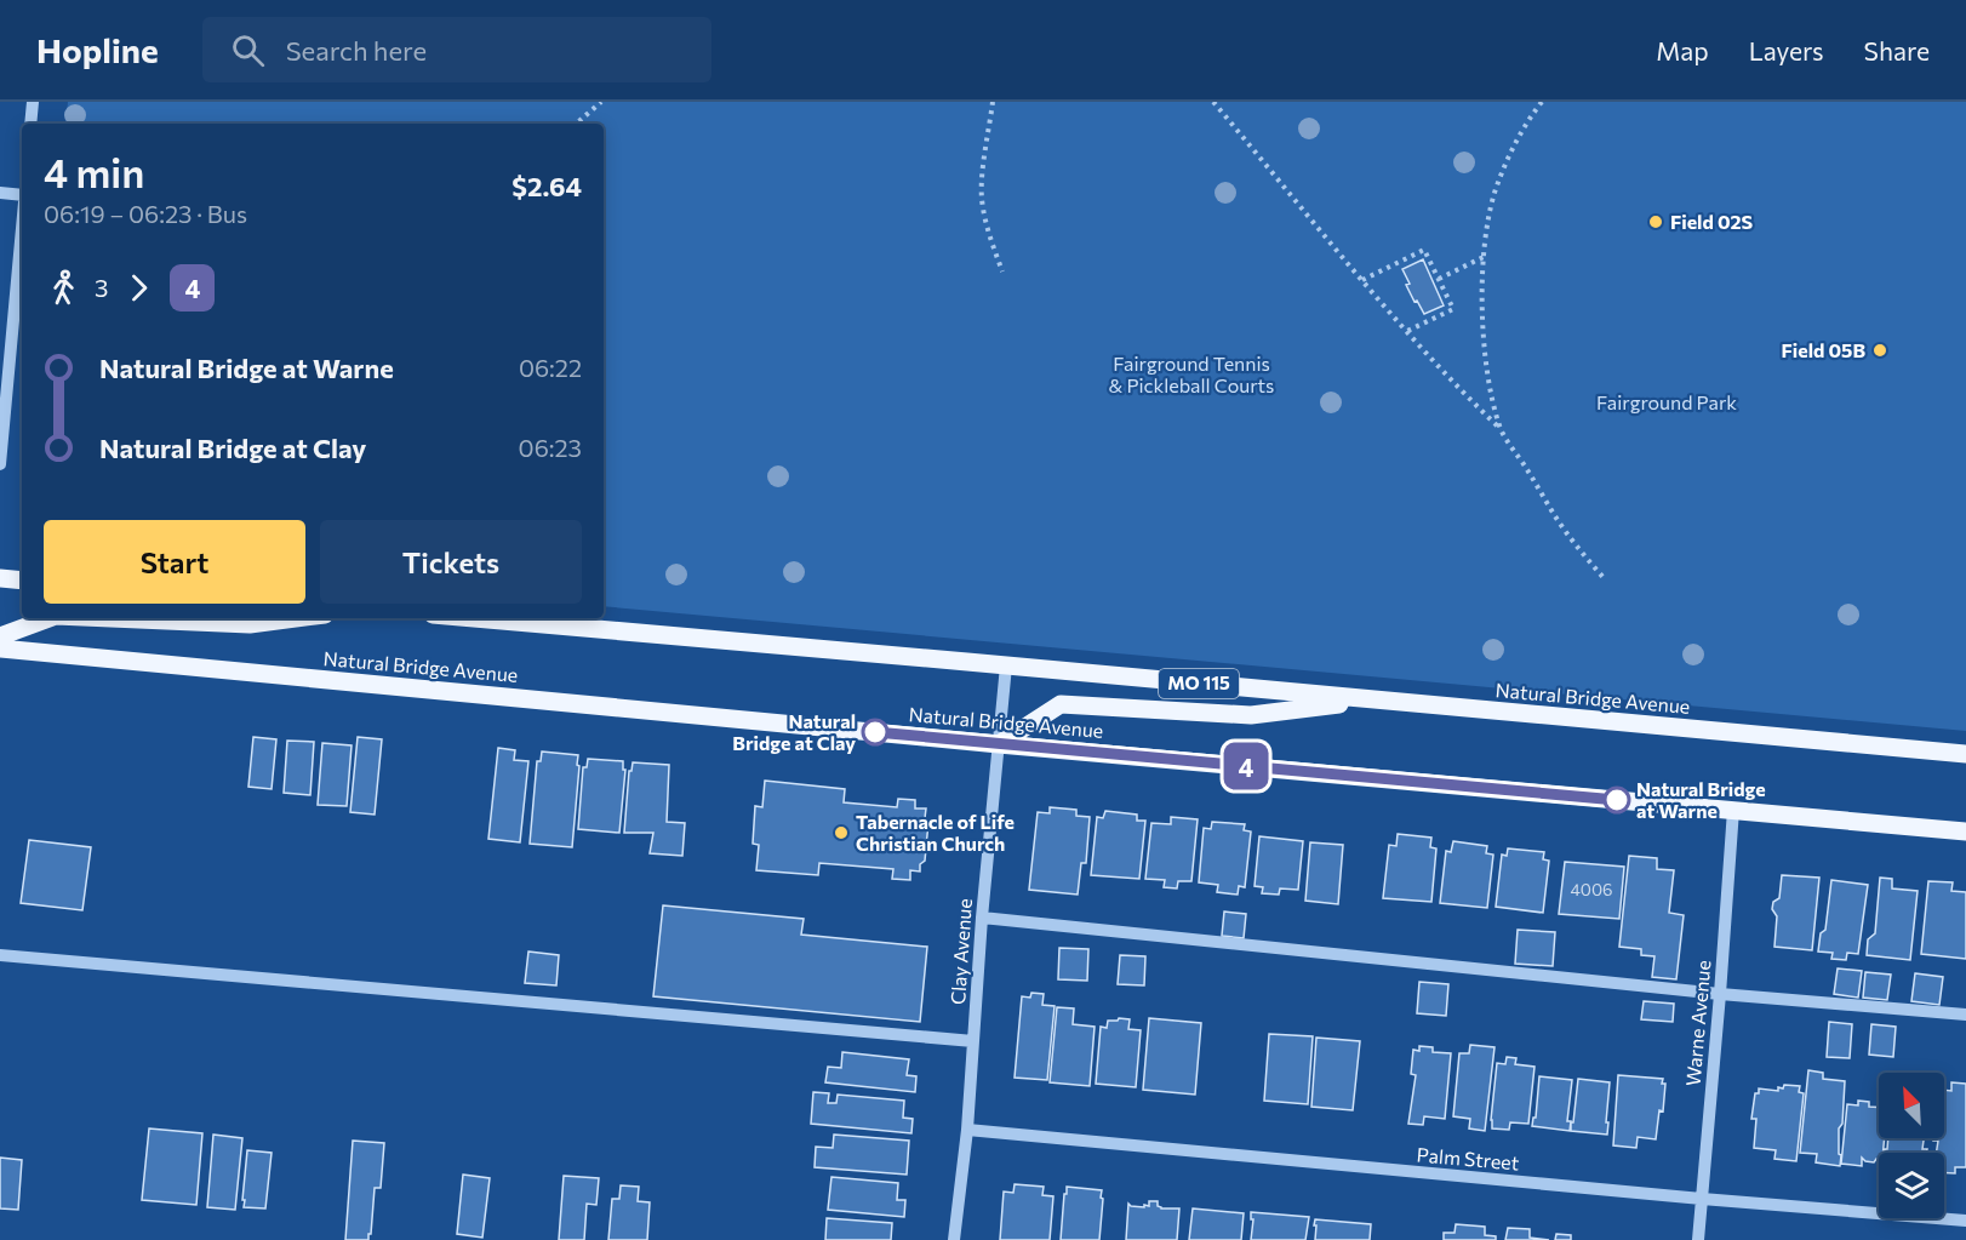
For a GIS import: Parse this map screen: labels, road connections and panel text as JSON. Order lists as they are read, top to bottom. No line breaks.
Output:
{"streets":{"main road":["Natural Bridge Avenue","MO 115"],"street":["Clay Avenue","Warne Avenue","Palm Street"]},"crossings":[["Natural Bridge Avenue","Clay Avenue"],["Natural Bridge Avenue","Warne Avenue"],["Clay Avenue","Palm Street"],["Warne Avenue","Palm Street"]],"parks":["Fairground Tennis & Pickleball Courts","Fairground Park"],"places":["Field 02S","Field 05B","Natural Bridge at Clay","Natural Bridge at Warne","Tabernacle of Life Christian Church"],"lines":["bus line 4"],"house_numbers":["4006"],"north":"top left","page":{"header":"Hopline","search":"Search here","nav":["Map","Layers","Share"],"on_map":"4","heading":["4 min","06:19 – 06:23 · Bus","$2.64"],"legs":["3","4"],"list":[{"name":"Natural Bridge at Warne","value":"06:22"},{"name":"Natural Bridge at Clay","value":"06:23"}],"buttons":["Start","Tickets"]}}
